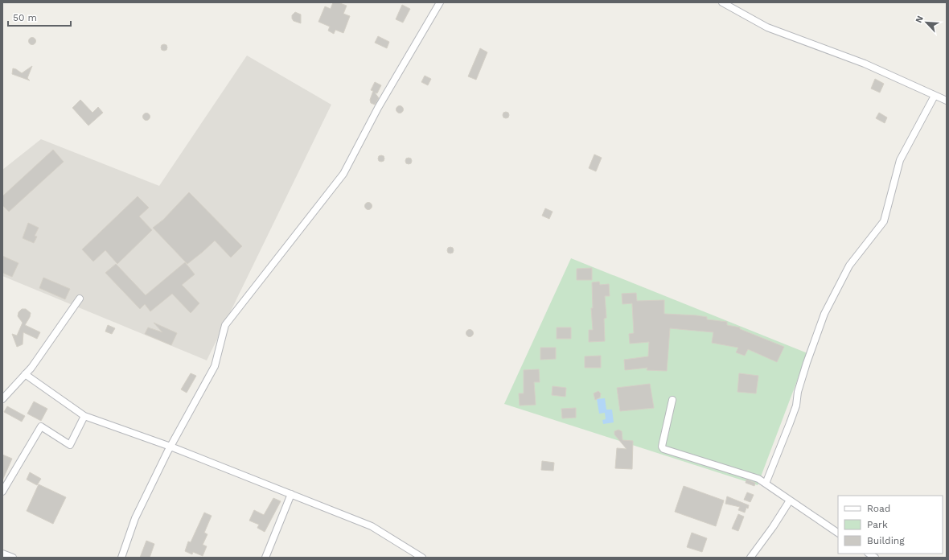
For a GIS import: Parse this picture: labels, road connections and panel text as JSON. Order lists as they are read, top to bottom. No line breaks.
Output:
{"legend":["Road","Park","Building"],"scale_bar":"50 m","north":"top left"}
